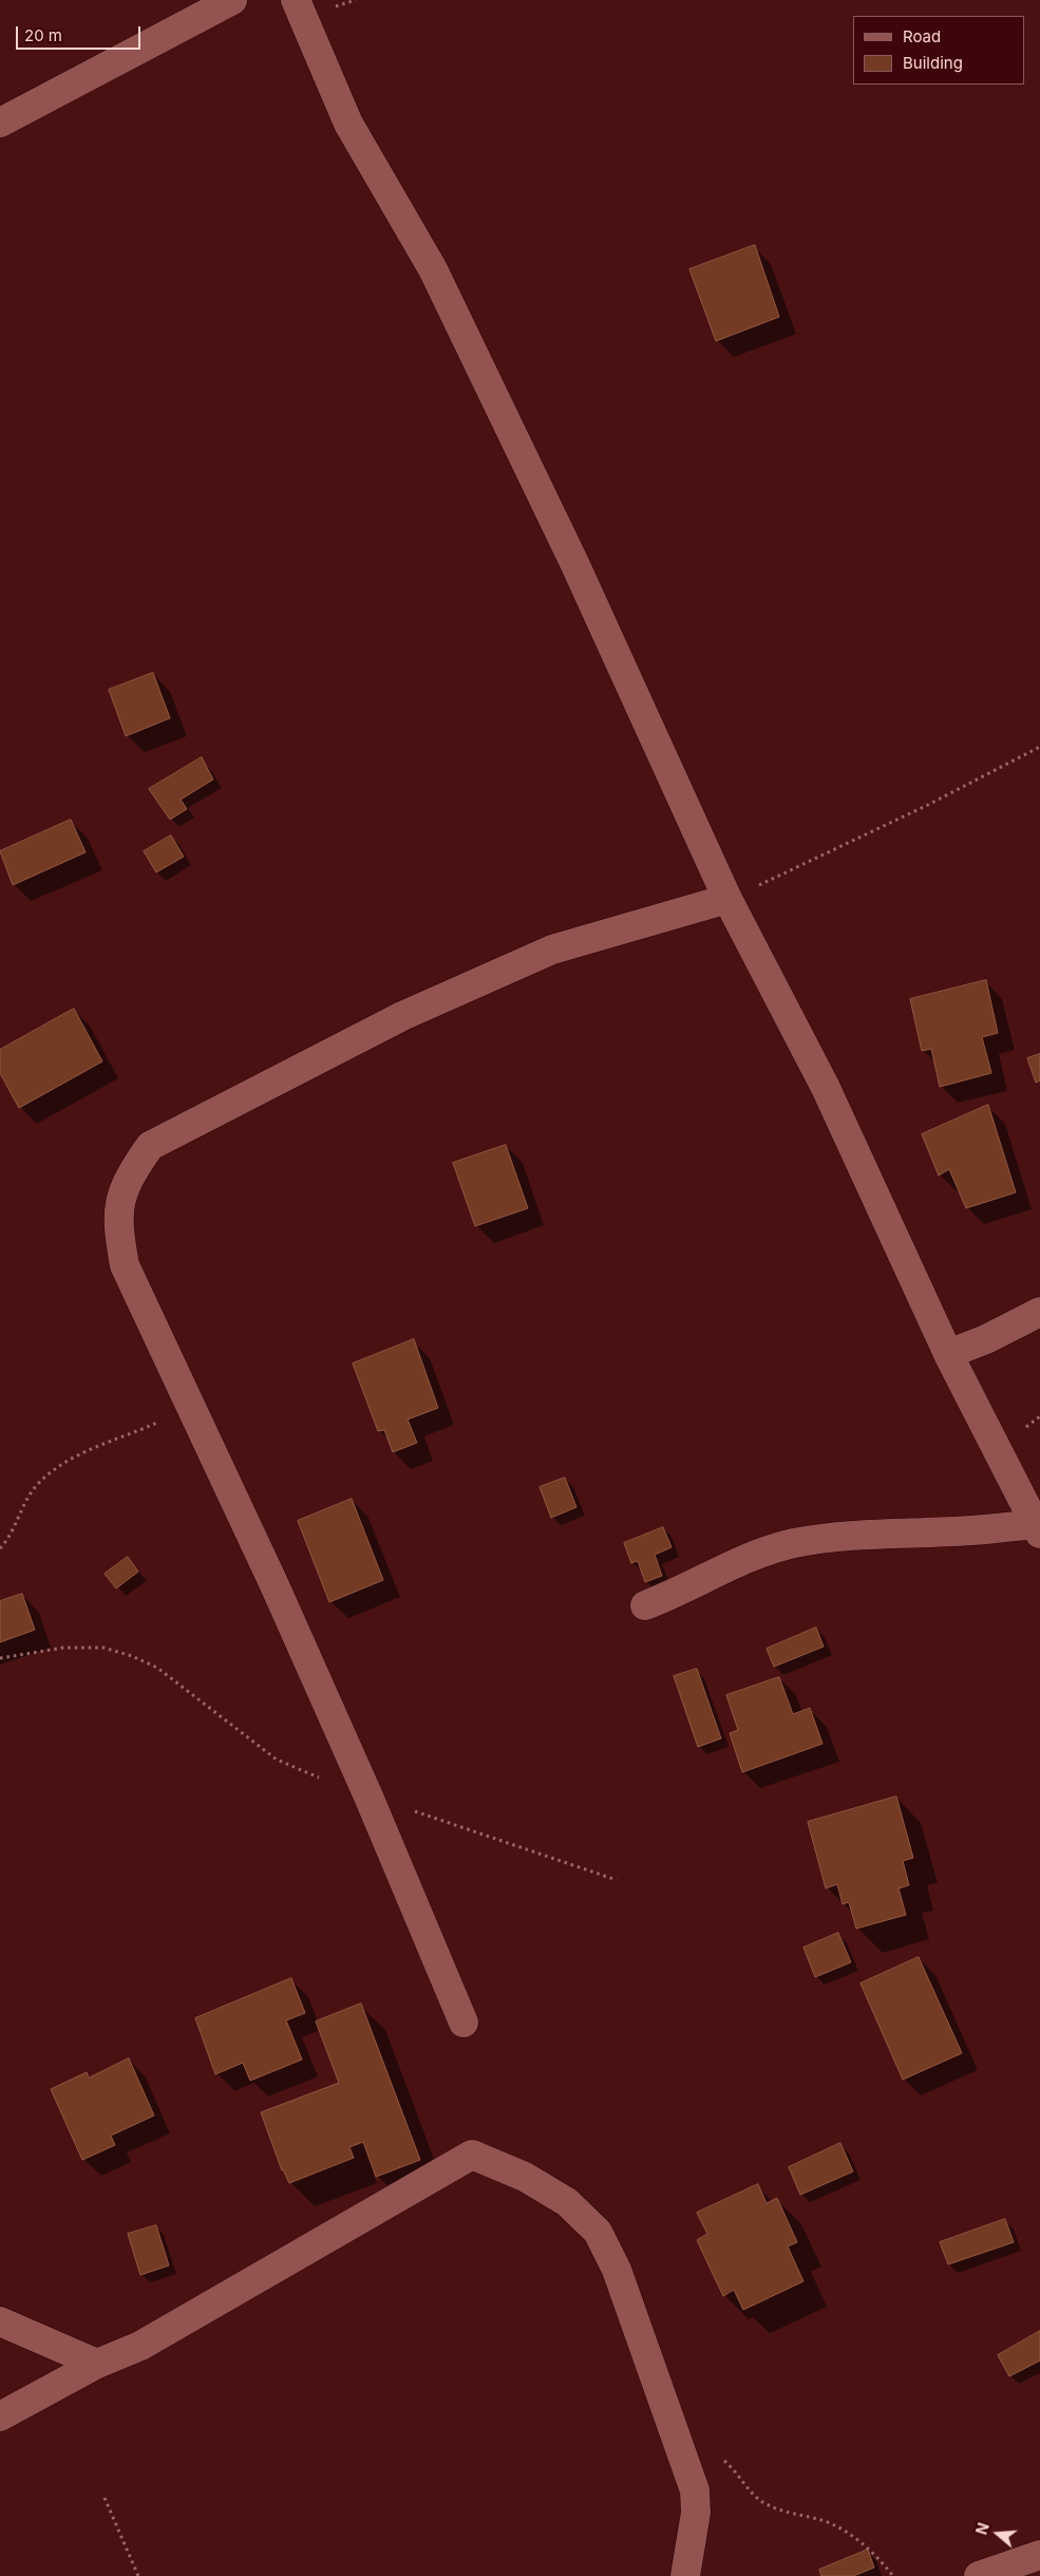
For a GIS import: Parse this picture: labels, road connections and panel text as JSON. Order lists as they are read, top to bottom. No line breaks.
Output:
{"legend":["Road","Building"],"scale_bar":"20 m","north":"left"}
